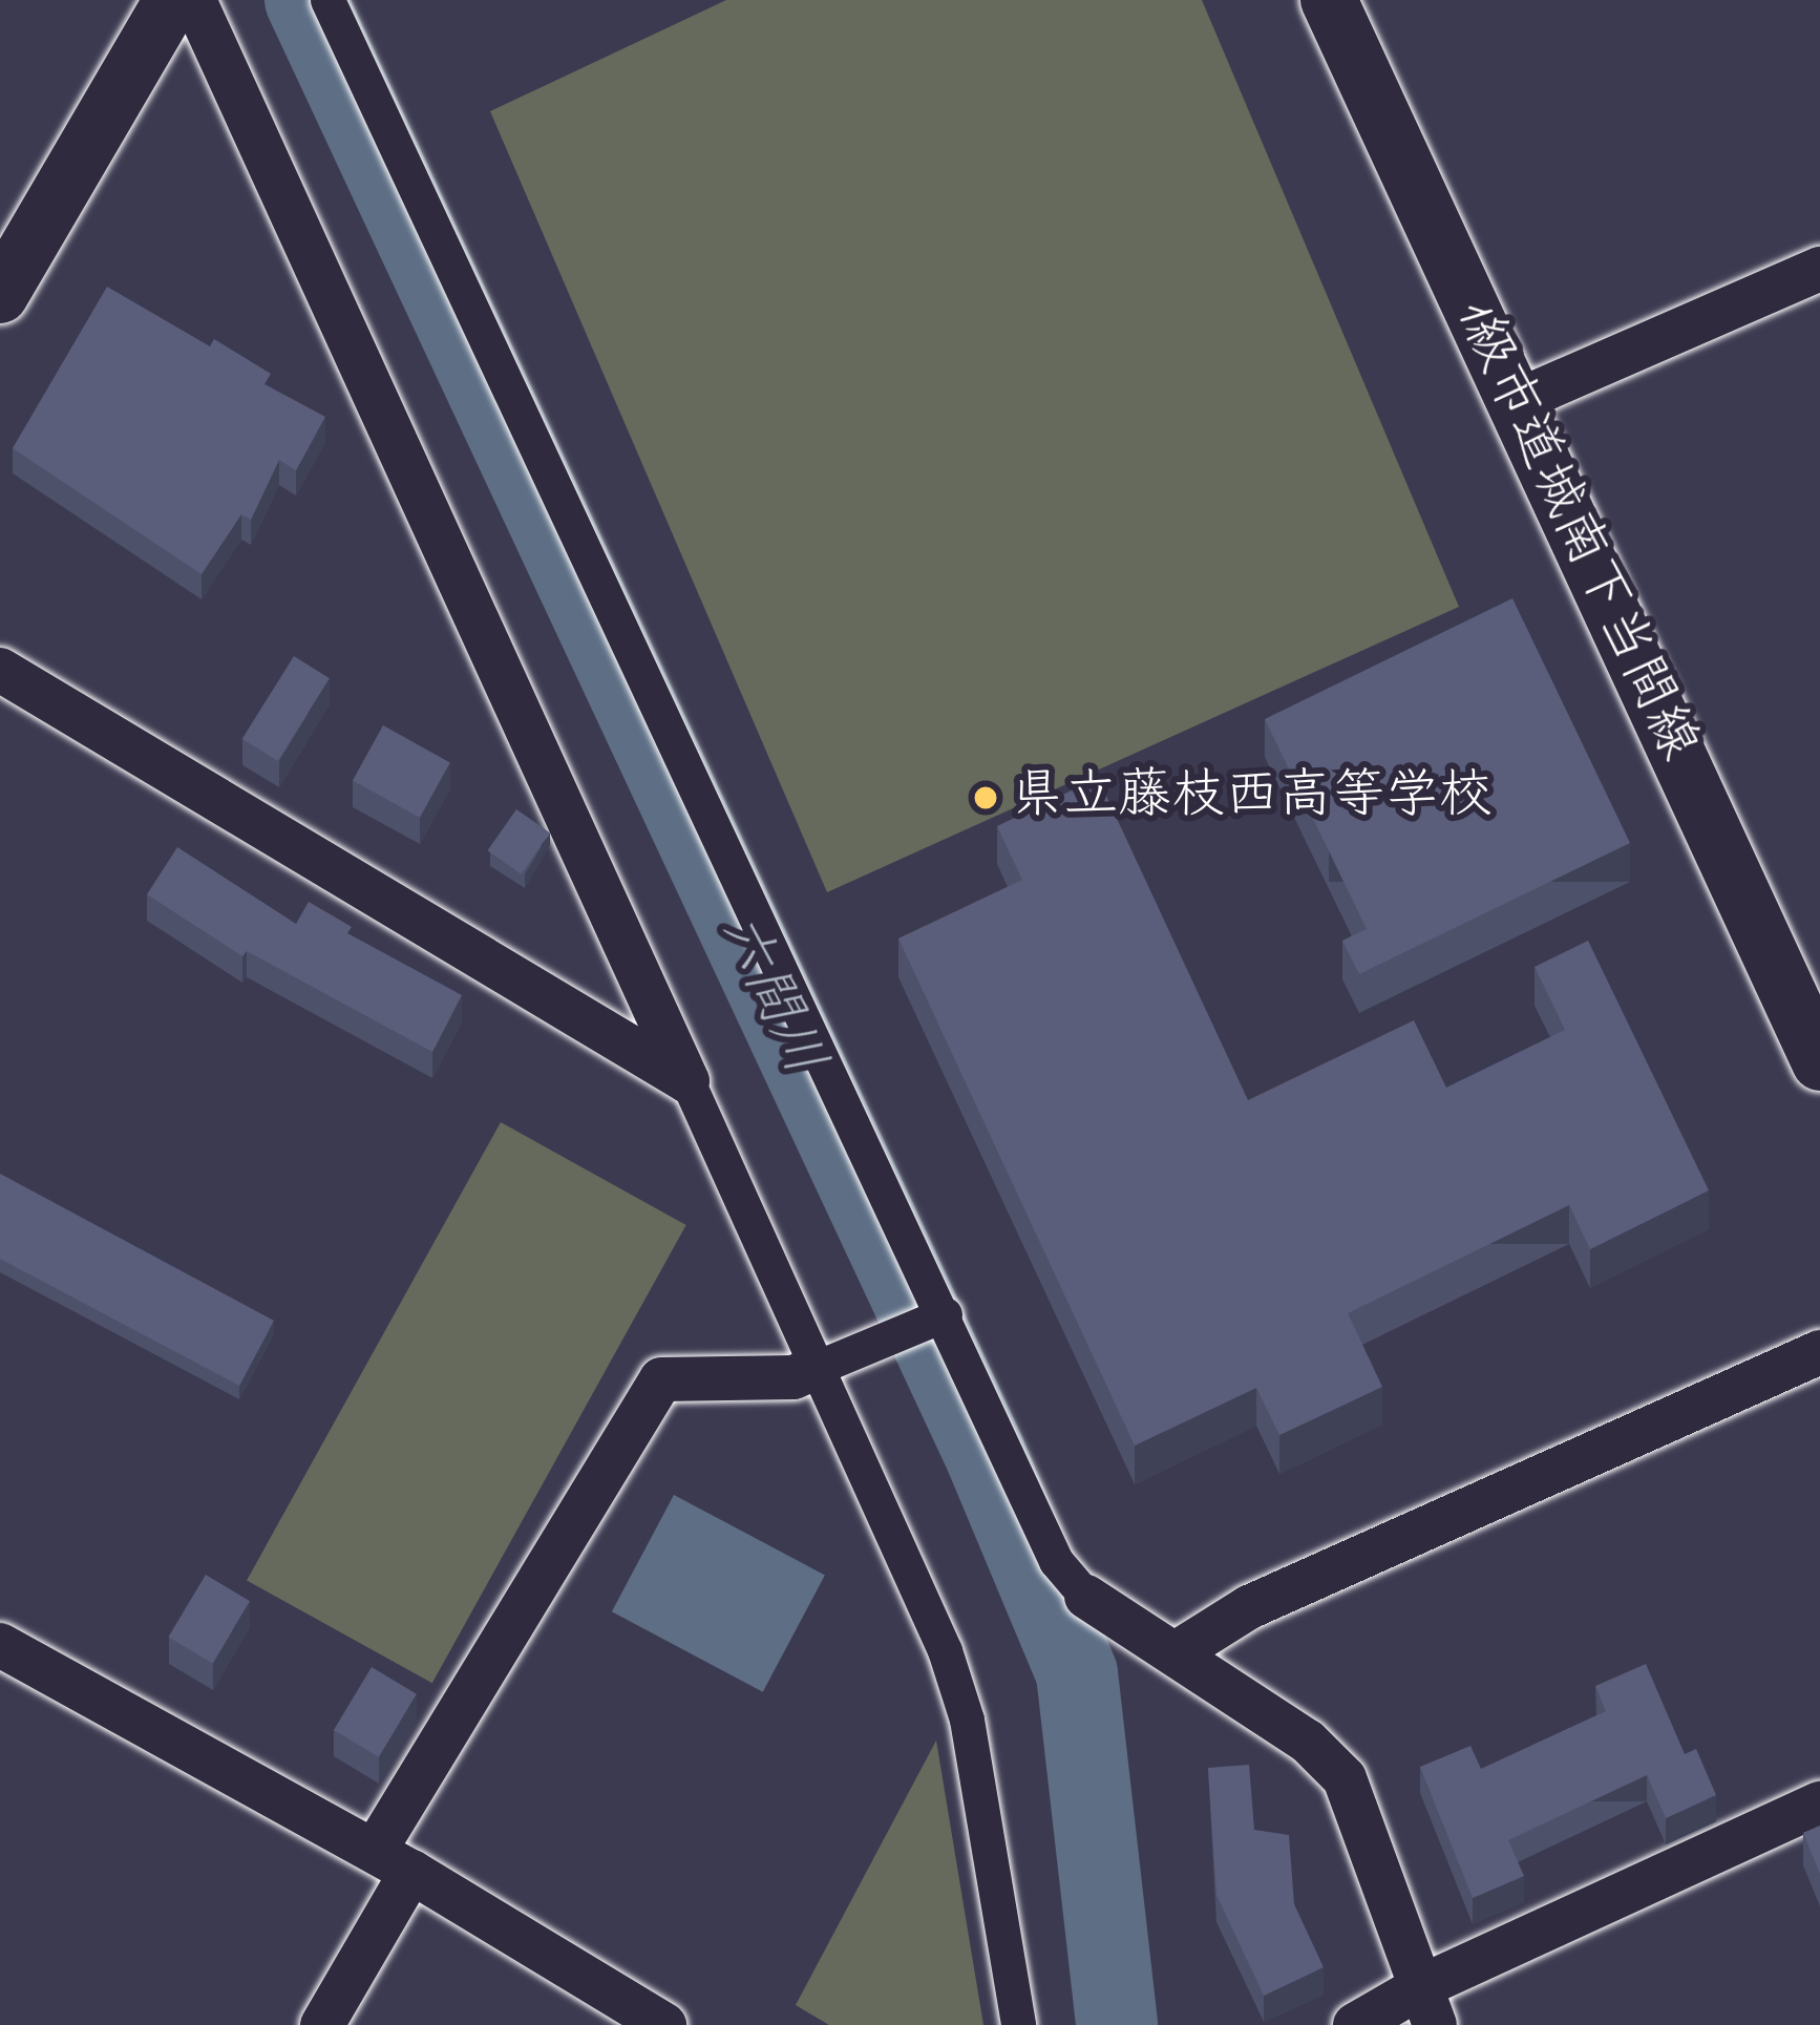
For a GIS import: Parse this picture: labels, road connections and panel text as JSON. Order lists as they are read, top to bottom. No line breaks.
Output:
{"streets":{"street":["1級市道城南下当間線"]},"water":["六間川"],"places":["県立藤枝西高等学校"]}
